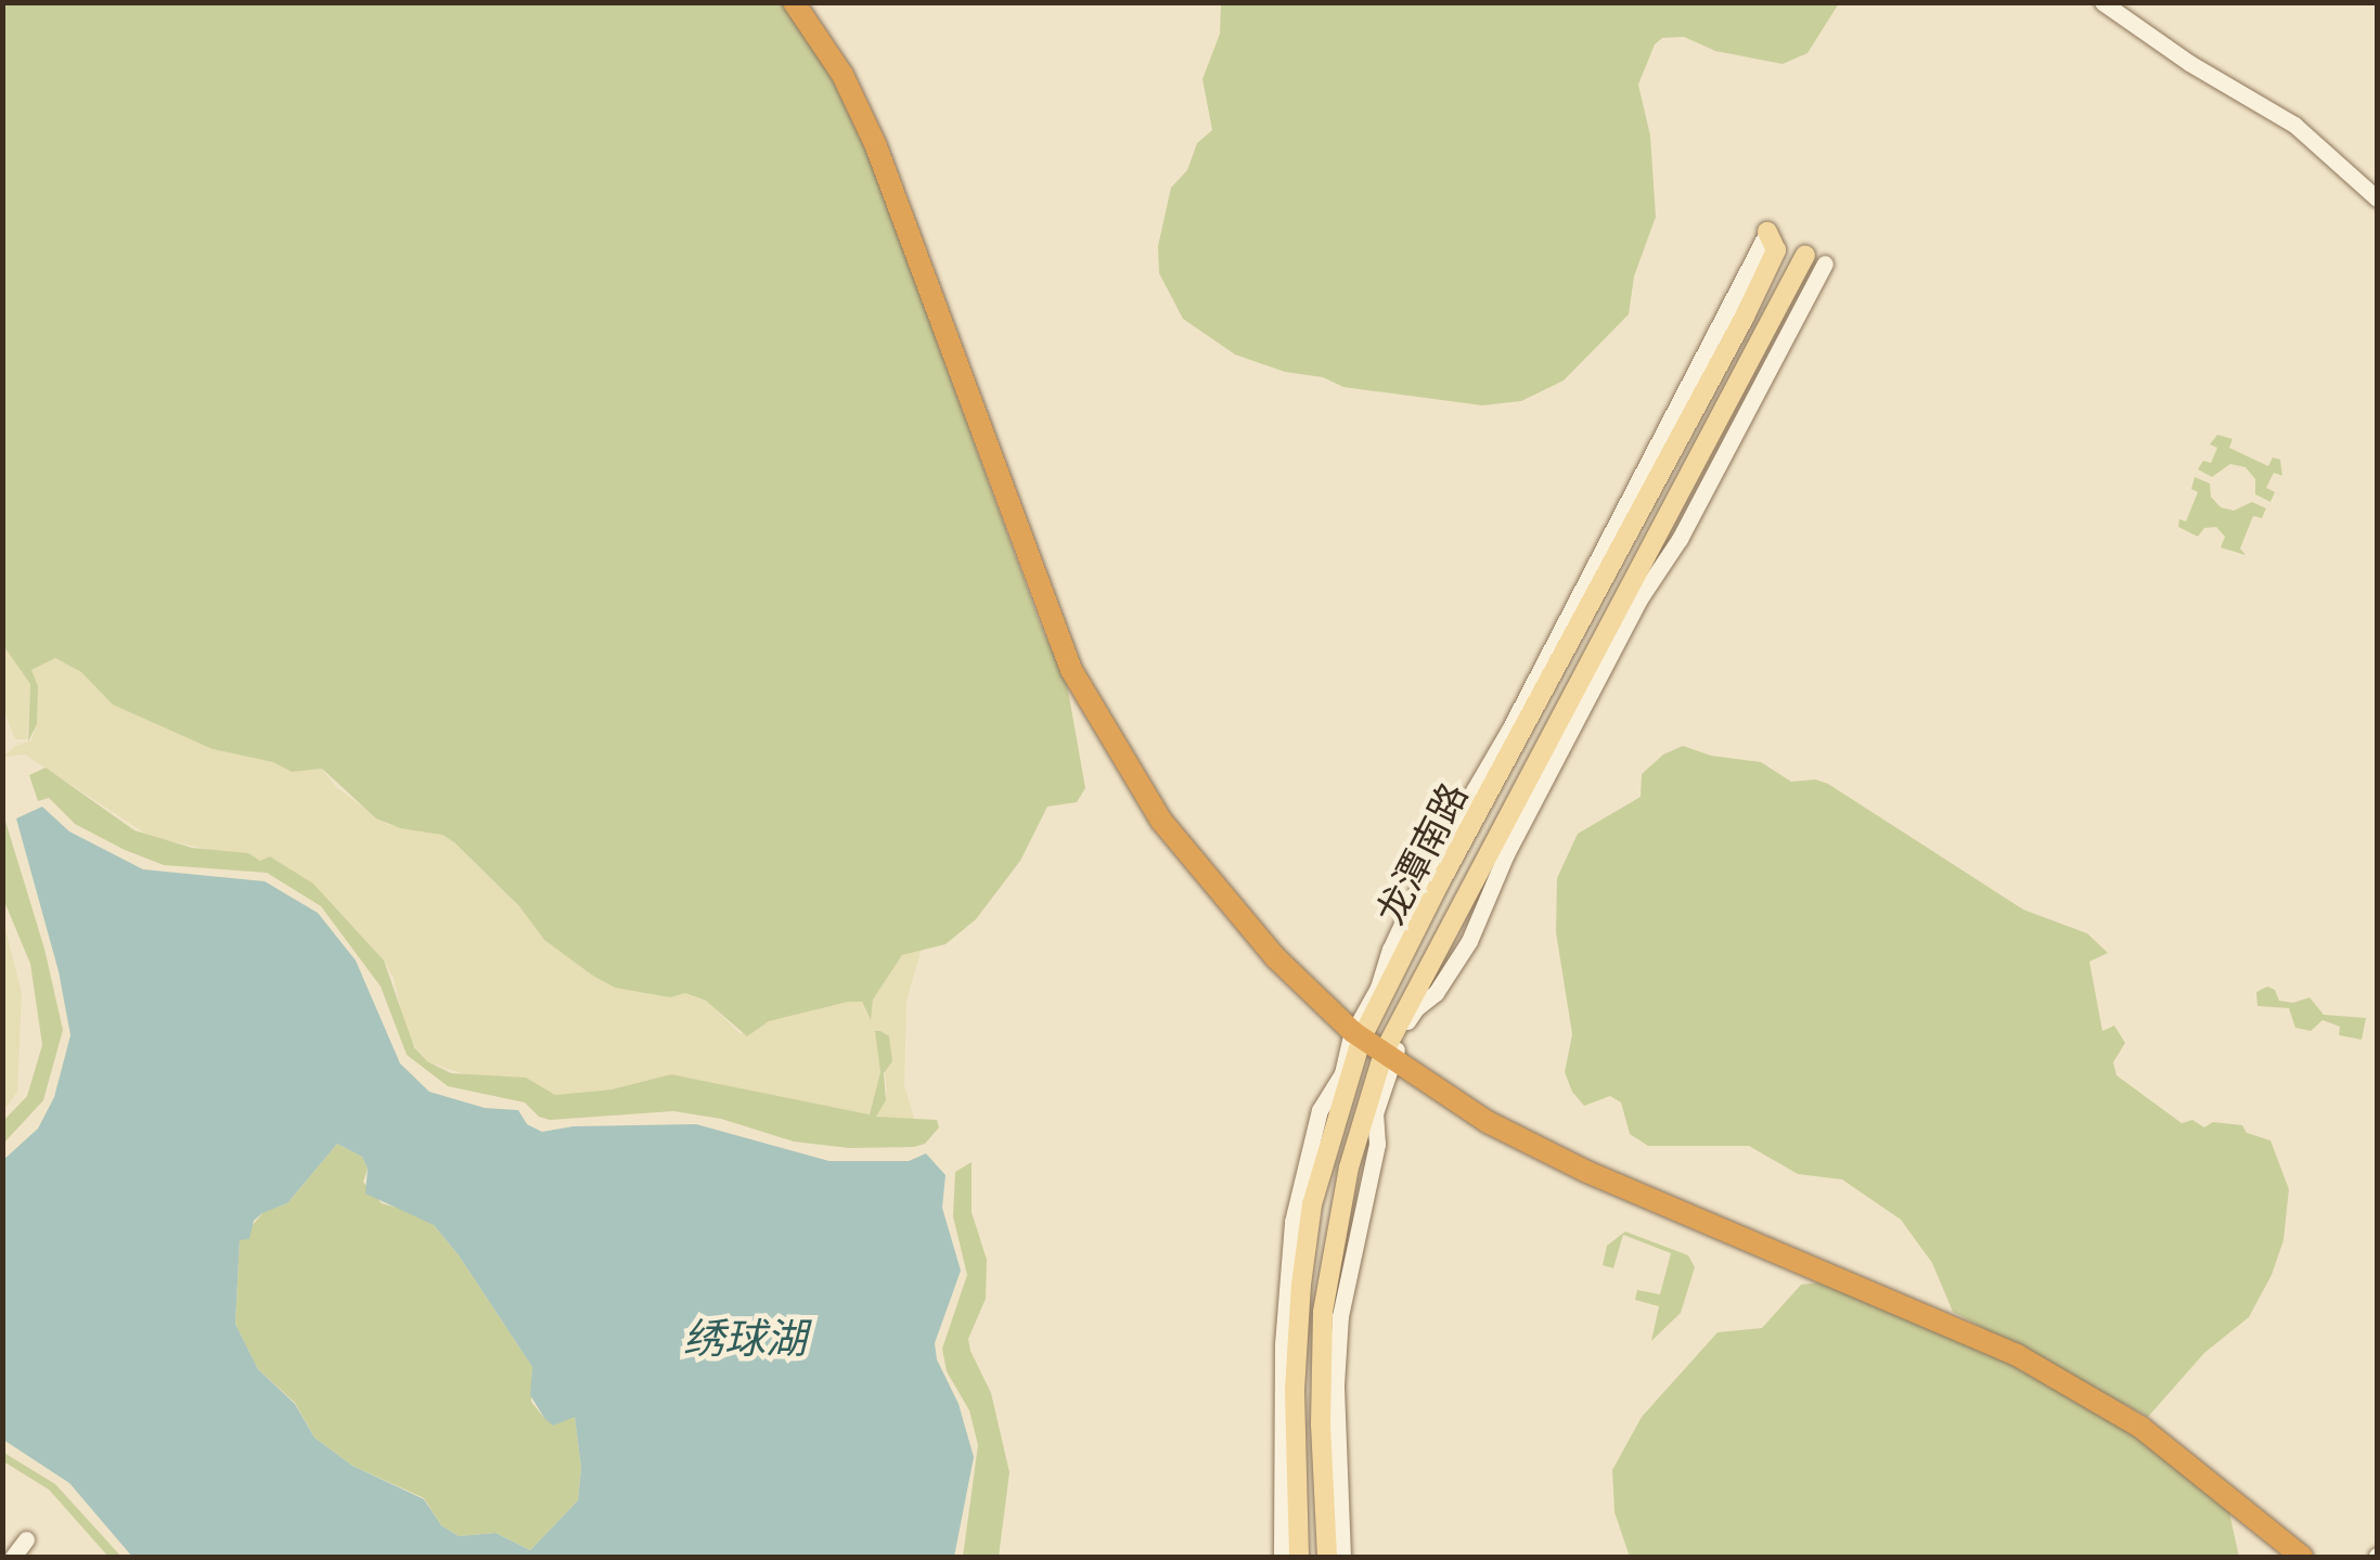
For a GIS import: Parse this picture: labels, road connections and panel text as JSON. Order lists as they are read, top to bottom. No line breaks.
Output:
{"streets":{"main road":["龙潭南路"]},"water":["绣球湖"]}
